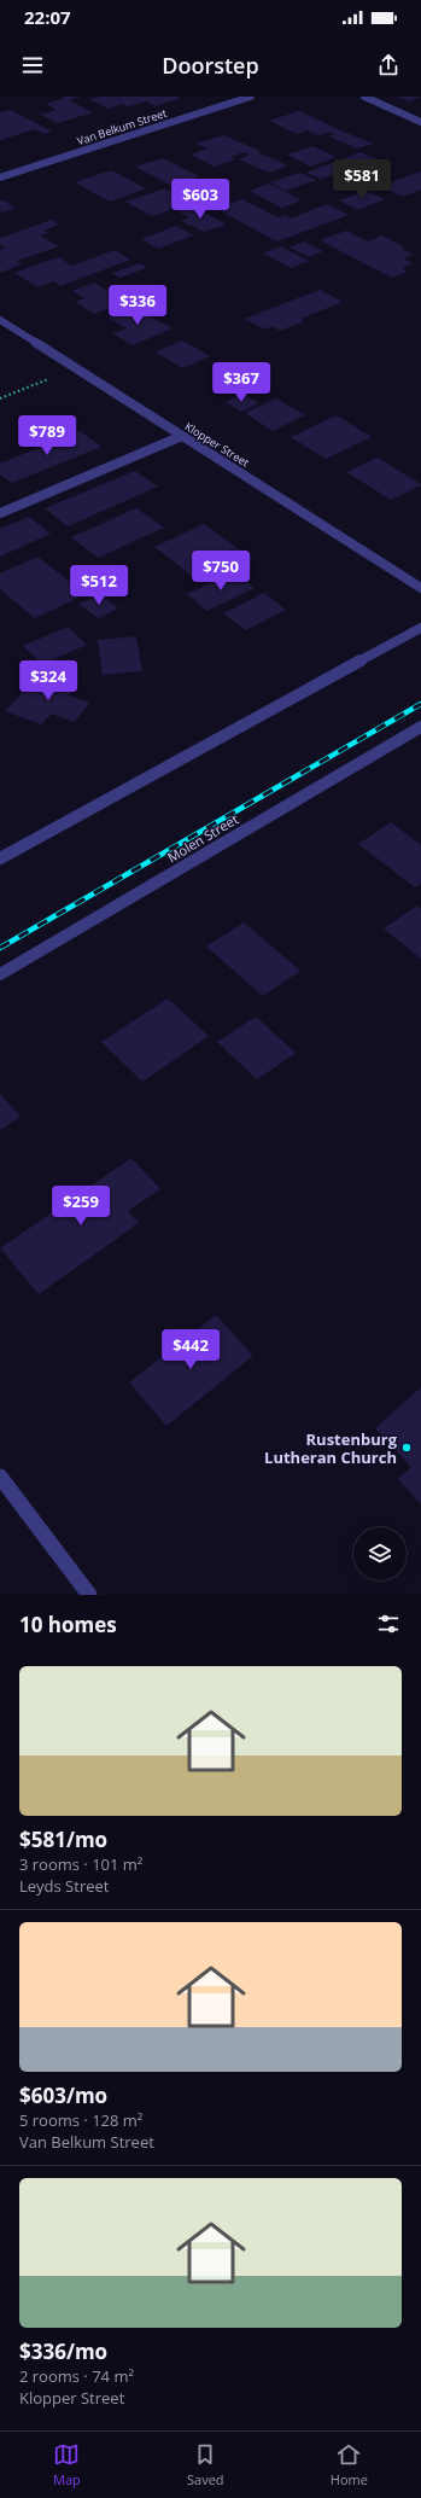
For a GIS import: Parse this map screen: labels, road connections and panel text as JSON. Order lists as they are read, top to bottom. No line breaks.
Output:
{"streets":{"street":["Van Belkum Street","Klopper Street","Molen Street"]},"places":["Rustenburg Lutheran Church"],"page":{"status":"22:07","header":"Doorstep","price":["$581","$603","$336","$367","$789","$750","$512","$324","$259","$442"],"heading":"10 homes","list":[{"name":"$581/mo","note":"3 rooms · 101 m² · Leyds Street"},{"name":"$603/mo","note":"5 rooms · 128 m² · Van Belkum Street"},{"name":"$336/mo","note":"2 rooms · 74 m² · Klopper Street"}],"tabs":["Map","Saved","Home"]}}
